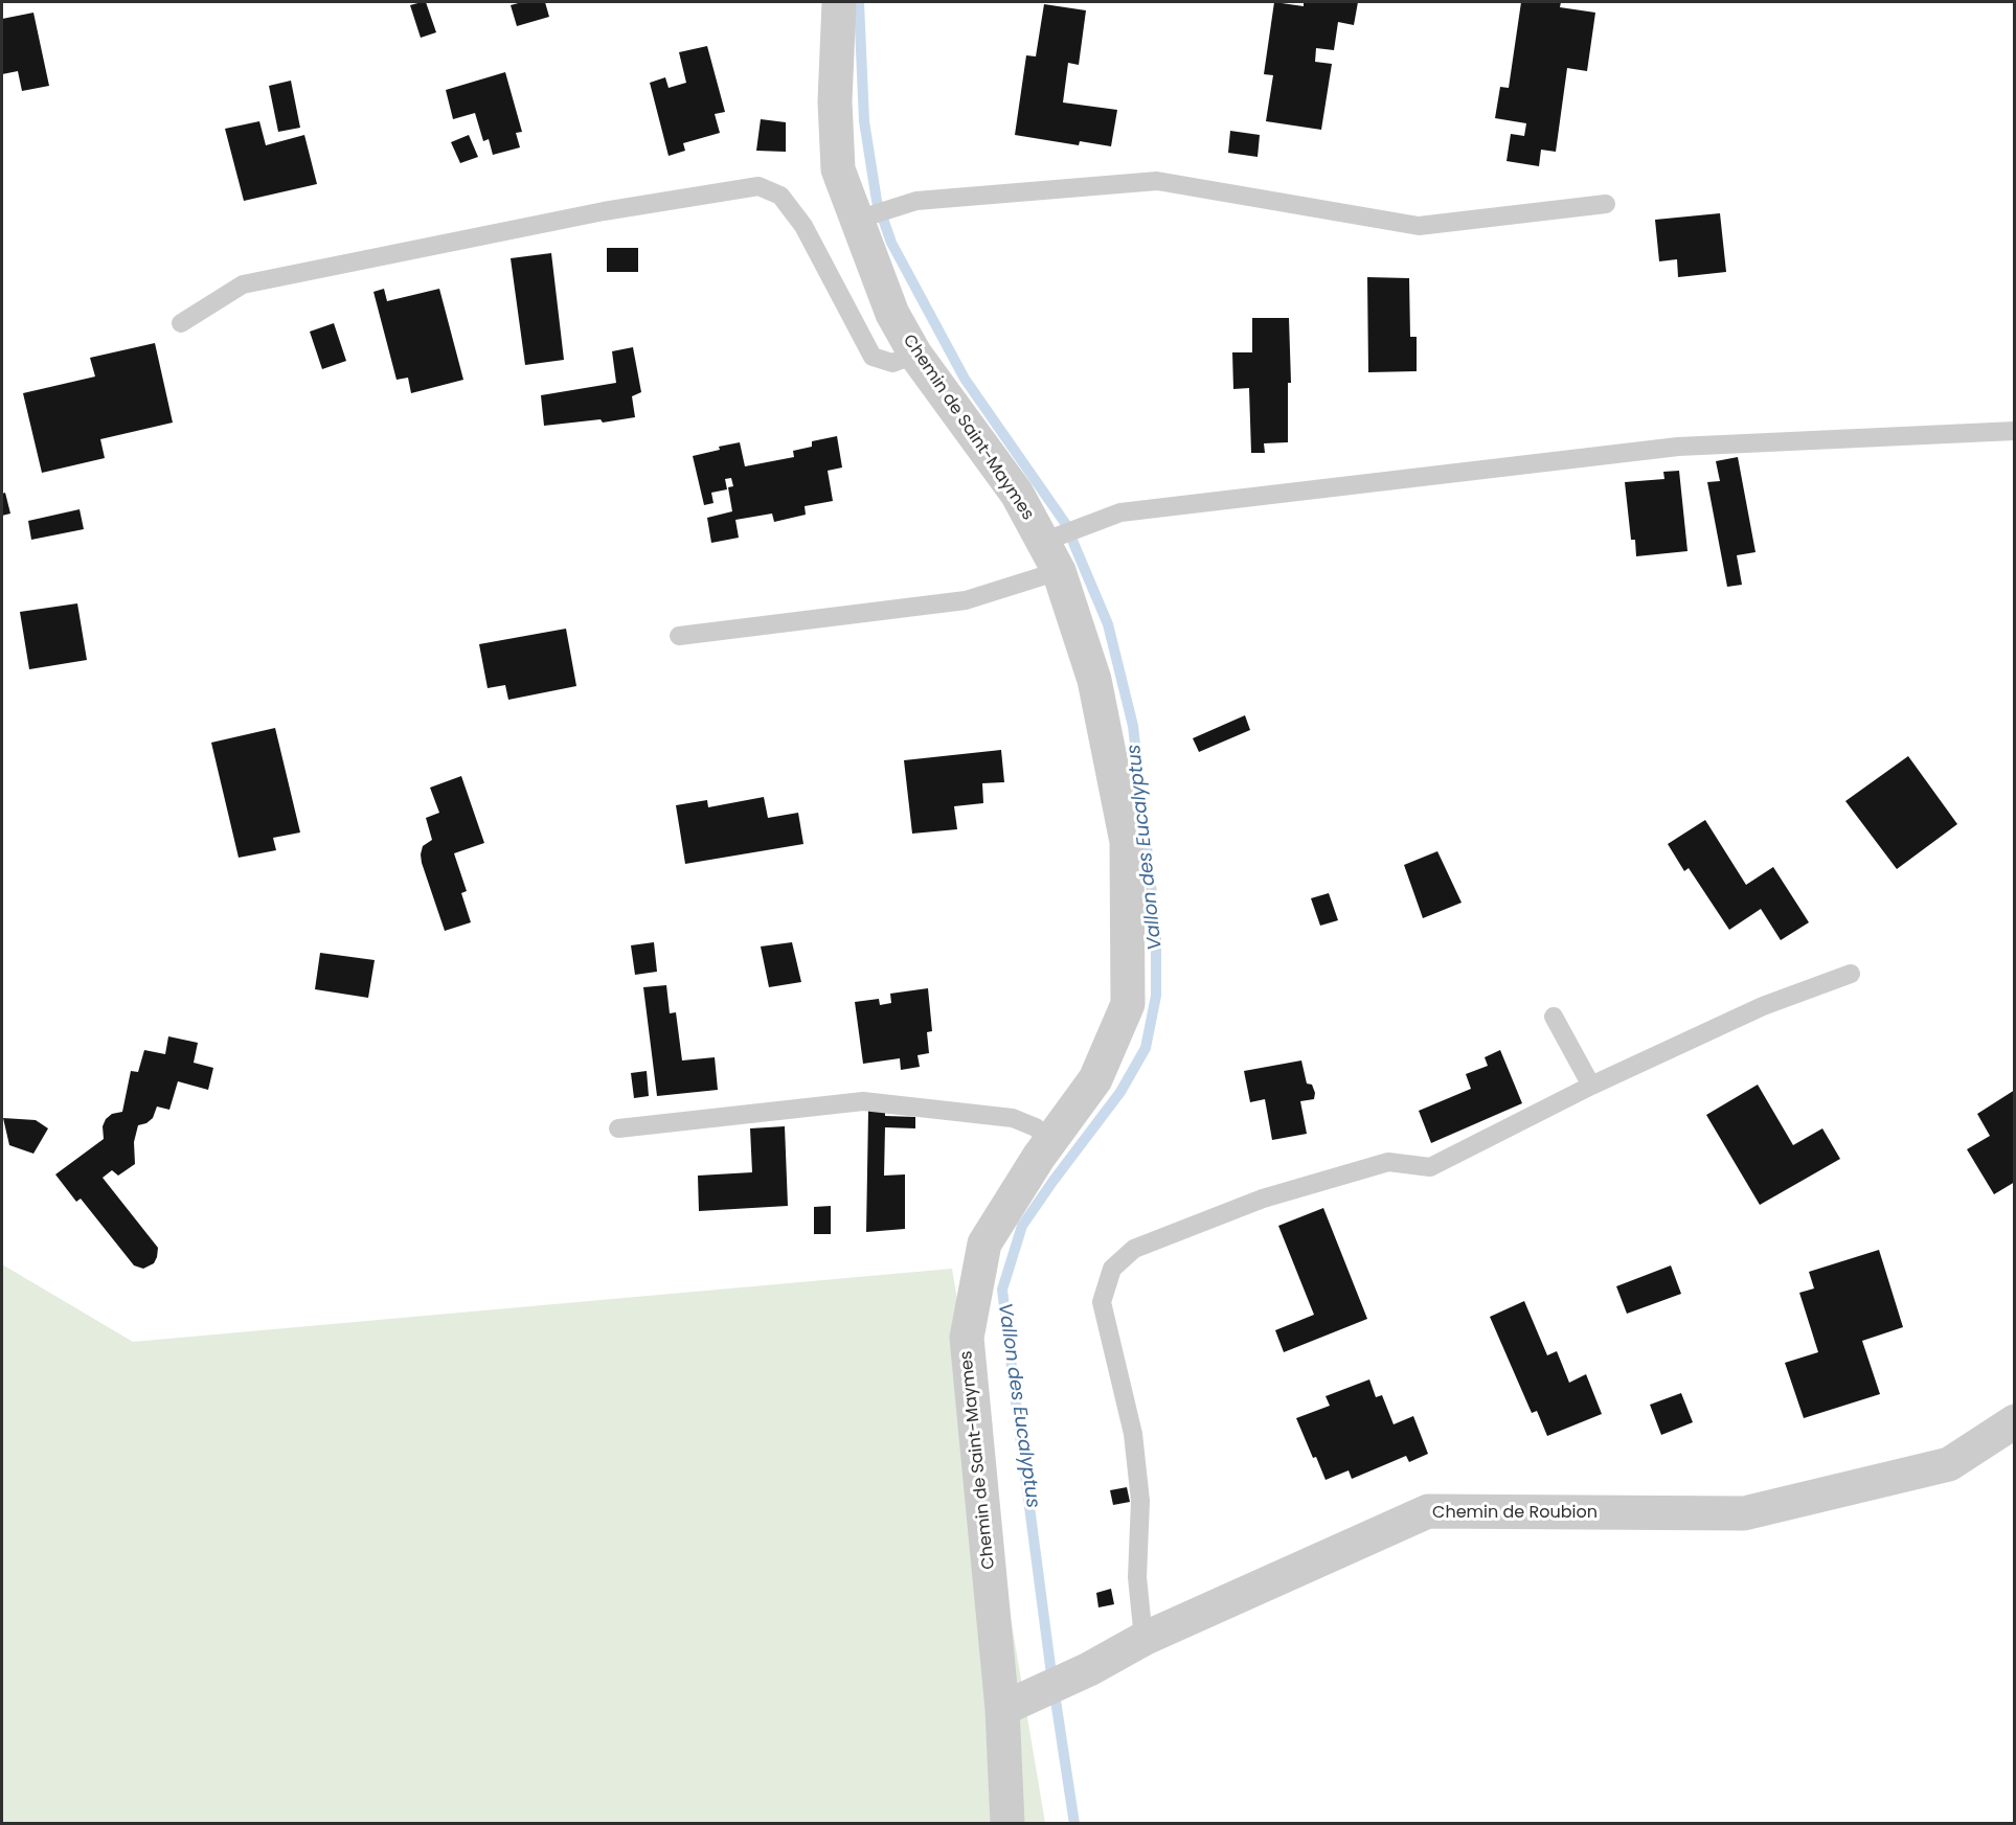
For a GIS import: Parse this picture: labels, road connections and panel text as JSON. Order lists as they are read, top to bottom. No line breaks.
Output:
{"streets":{"street":["Chemin de Saint-Maymes","Chemin de Roubion"]},"crossings":[["Chemin de Saint-Maymes","Chemin de Roubion"]],"water":["Vallon des Eucalyptus"]}
